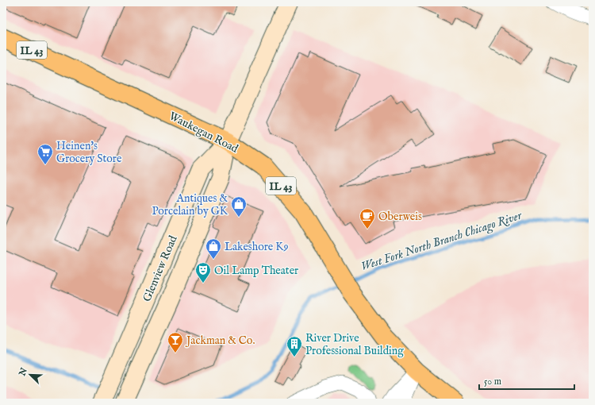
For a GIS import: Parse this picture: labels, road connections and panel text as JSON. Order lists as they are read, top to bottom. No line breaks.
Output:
{"streets":{"main road":["IL 43","Waukegan Road","Glenview Road"]},"crossings":[["Waukegan Road","Glenview Road"]],"water":["West Fork North Branch Chicago River"],"places":{"supermarket":["Heinen's Grocery Store"],"shop":["Antiques & Porcelain by GK","Lakeshore K9"],"cafe":["Oberweis"],"theatre":["Oil Lamp Theater"],"bar":["Jackman & Co."],"building":["River Drive Professional Building"]},"scale_bar":"50 m","north":"top left"}
